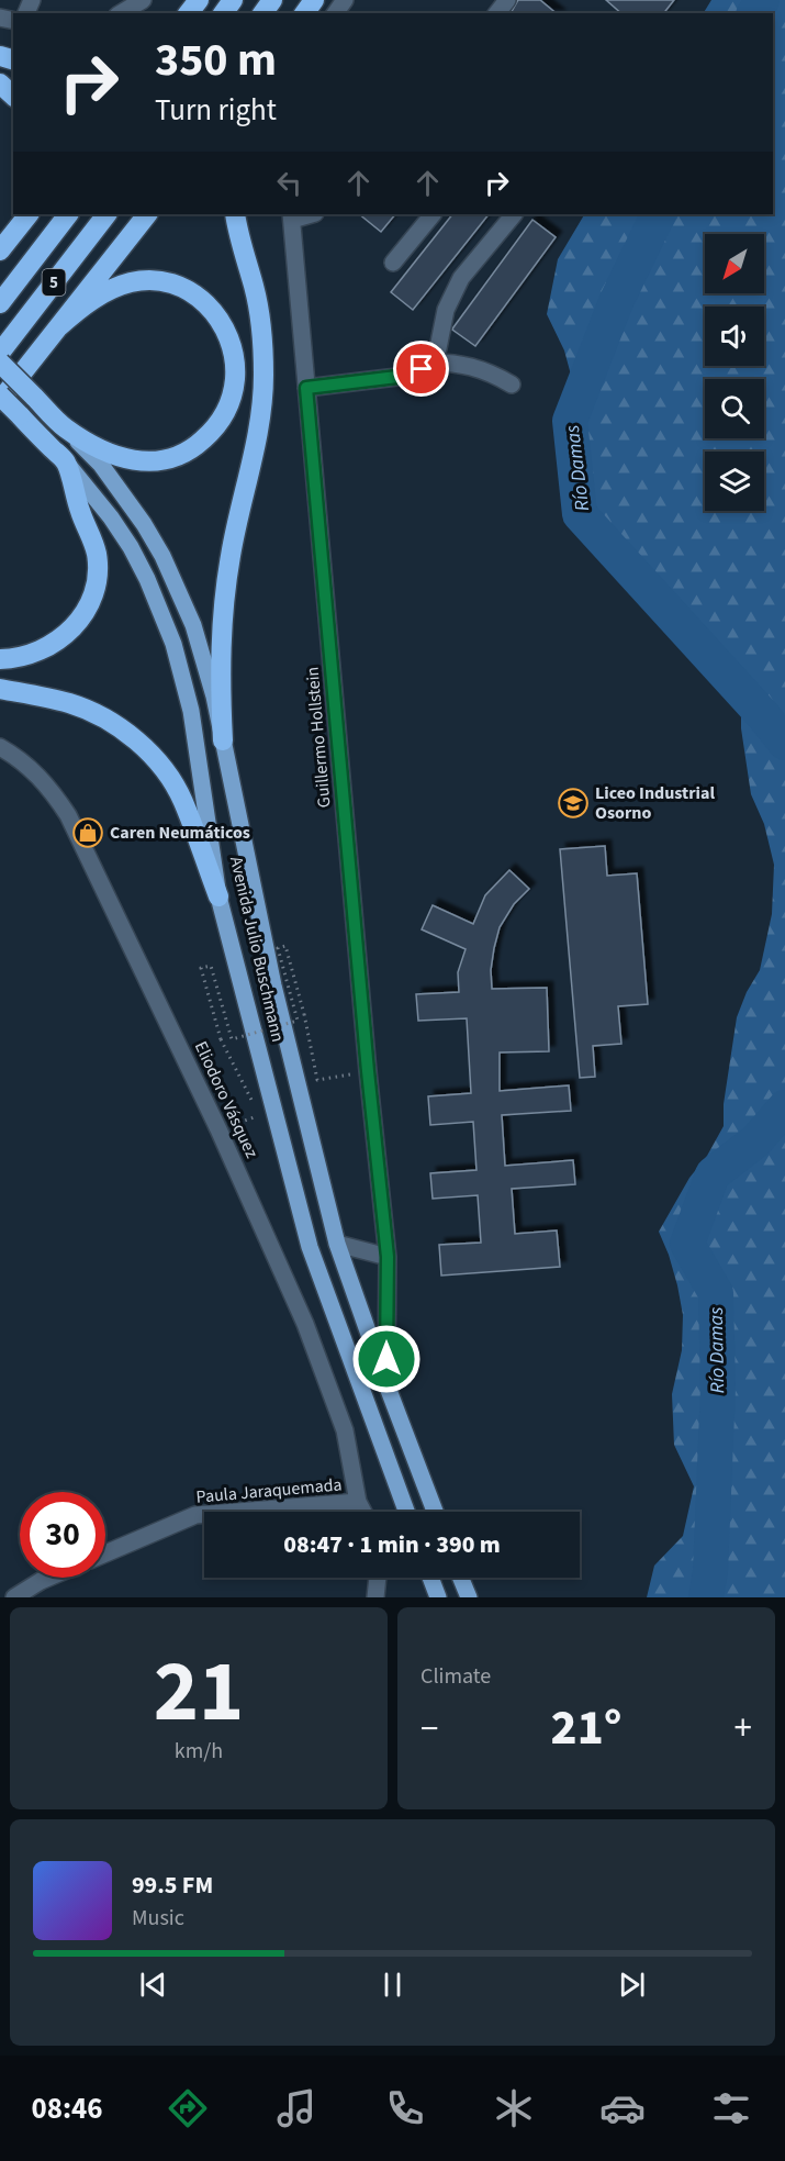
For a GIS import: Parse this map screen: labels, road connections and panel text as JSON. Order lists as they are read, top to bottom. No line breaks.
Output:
{"streets":{"highway":["5","Avenida Julio Buschmann"],"street":["Guillermo Hollstein","Eliodoro Vásquez","Paula Jaraquemada"]},"crossings":[["Guillermo Hollstein","Avenida Julio Buschmann"],["Eliodoro Vásquez","Paula Jaraquemada"]],"water":["Río Damas"],"places":{"school or university":["Liceo Industrial Osorno"],"shop":["Caren Neumáticos"]},"north":"bottom left","page":{"turn":["350 m","Turn right"],"limit":"30","trip":"08:47 · 1 min · 390 m","tile":[["21","km/h"],"Climate"],"heat":["−","21°","+"],"song":["99.5 FM","Music"],"tabs":"08:46"}}
